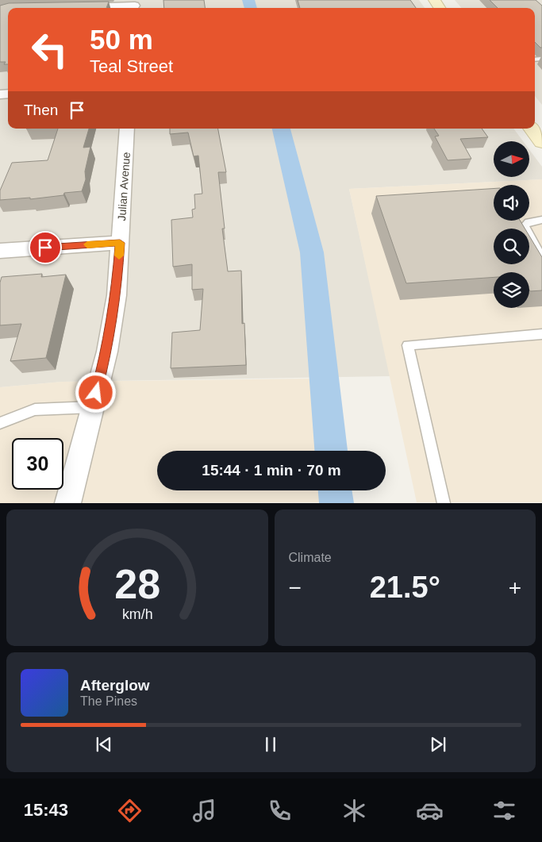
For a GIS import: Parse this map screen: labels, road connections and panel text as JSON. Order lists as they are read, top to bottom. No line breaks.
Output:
{"streets":{"street":["Julian Avenue"]},"north":"right","page":{"turn":["50 m","Teal Street"],"then":"Then","limit":"30","trip":"15:44 · 1 min · 70 m","tile":"Climate","heat":["−","21.5°","+"],"song":["Afterglow","The Pines"],"tabs":"15:43","gauge":["28","km/h"]}}
